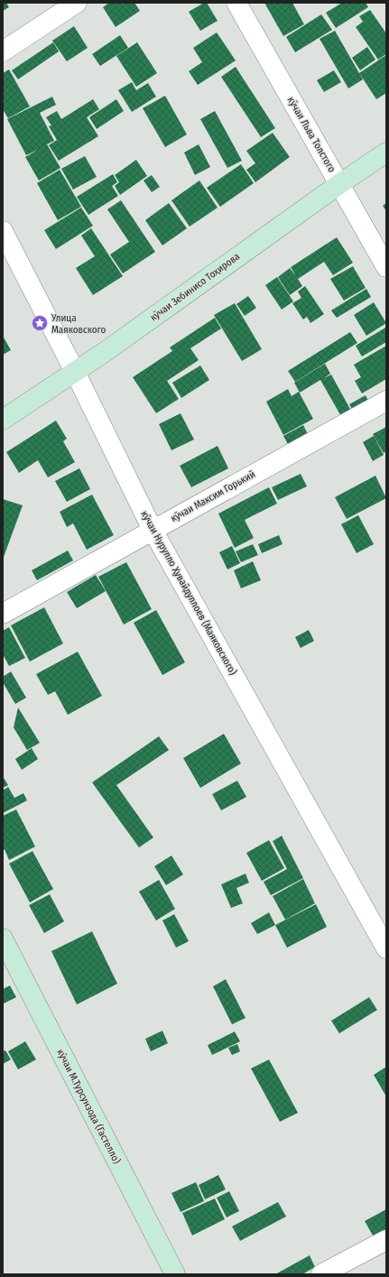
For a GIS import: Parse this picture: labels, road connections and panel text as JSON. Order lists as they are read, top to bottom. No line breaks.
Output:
{"streets":{"main road":["кӯчаи Зебинисо Тоҳирова","кӯчаи М.Турсунзода (Гастелло)"],"street":["кӯчаи Льва Толстого","кӯчаи Максим Горький","кӯчаи Нурулло Ҳувайдуллоев (Маяковского)"]},"crossings":[["кӯчаи Льва Толстого","кӯчаи Зебинисо Тоҳирова"],["кӯчаи Зебинисо Тоҳирова","кӯчаи Нурулло Ҳувайдуллоев (Маяковского)"],["кӯчаи Максим Горький","кӯчаи Нурулло Ҳувайдуллоев (Маяковского)"]],"places":{"place":["Улица Маяковского"]}}
